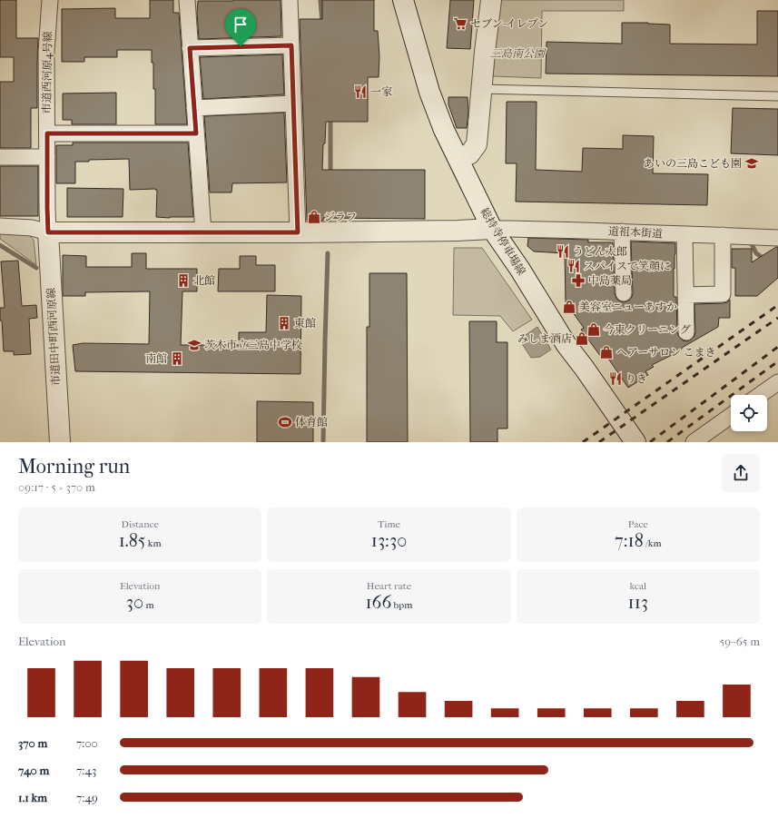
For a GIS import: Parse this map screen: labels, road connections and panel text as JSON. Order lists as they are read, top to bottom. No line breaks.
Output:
{"streets":{"street":["市道西河原4号線","道祖本街道","総持寺停車場線","市道田中町西河原線"]},"crossings":[["市道西河原4号線","市道田中町西河原線"],["道祖本街道","総持寺停車場線"]],"parks":["三島南公園"],"places":{"supermarket":["セブン-イレブン"],"restaurant":["一家","うどん太郎","スパイスで笑顔に","りき"],"school or university":["あいの三島こども園","茨木市立三島中学校"],"shop":["ジラフ","美容室ニューあすか","今東クリーニング","みしま酒店","ヘアーサロン こまき"],"building":["北館","東館","南館"],"pharmacy":["中島薬局"],"sports":["体育館"]},"page":{"heading":["Morning run","09:17 · 5 × 370 m"],"stats":[["Distance","1.85 km"],["Time","13:30"],["Pace","7:18 /km"],["Elevation","30 m"],["Heart rate","166 bpm"],["kcal","113"]],"chart":["Elevation","59–65 m"],"list":[{"name":"370 m","note":"7:00"},{"name":"740 m","note":"7:43"},{"name":"1.1 km","note":"7:49"}]}}
